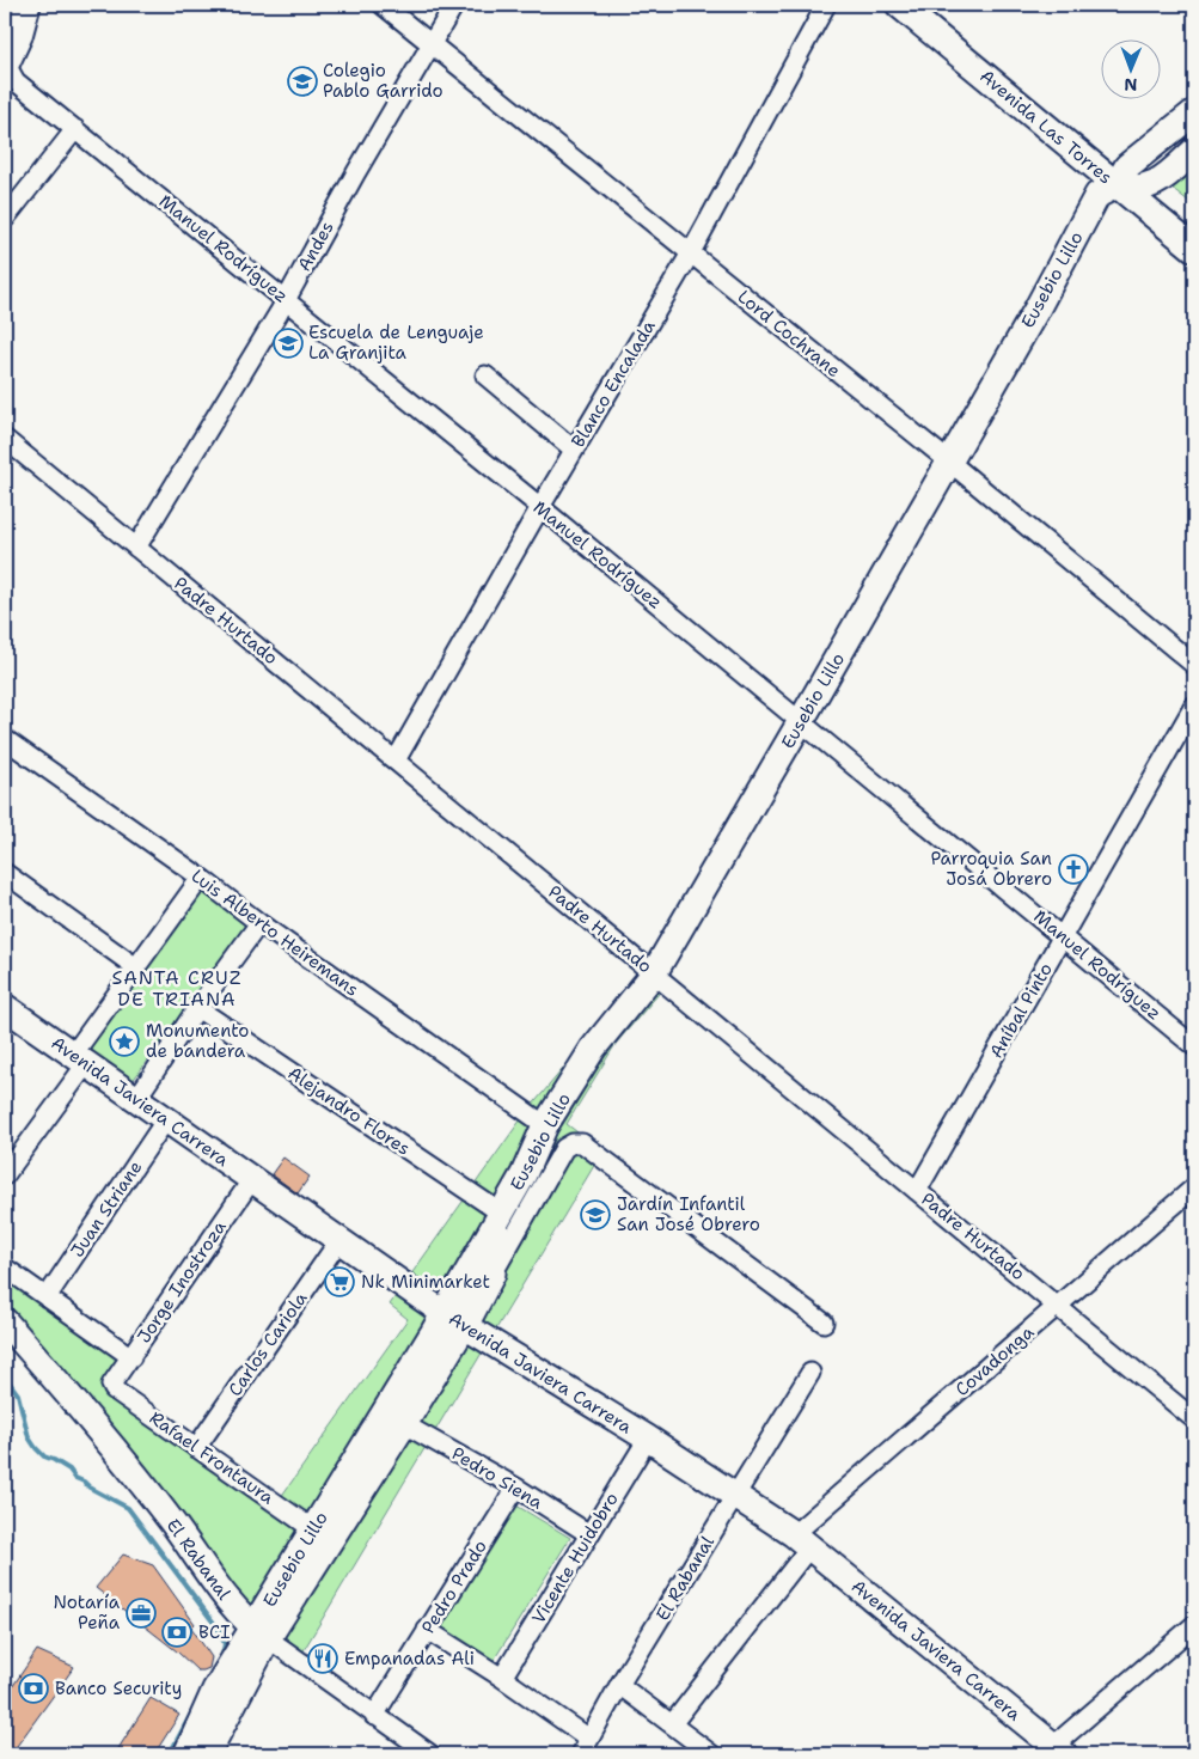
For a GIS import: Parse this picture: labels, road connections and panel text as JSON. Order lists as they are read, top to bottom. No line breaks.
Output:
{"streets":{"street":["Avenida Las Torres","Andes","Manuel Rodríguez","Eusebio Lillo","Lord Cochrane","Blanco Encalada","Padre Hurtado","Luis Alberto Heiremans","Aníbal Pinto","Avenida Javiera Carrera","Alejandro Flores","Juan Striane","Jorge Inostroza","Carlos Cariola","Covadonga","Rafael Frontaura","Pedro Siena","Vicente Huidobro","El Rabanal","Pedro Prado"]},"crossings":[["Avenida Las Torres","Eusebio Lillo"],["Andes","Manuel Rodríguez"],["Andes","Lord Cochrane"],["Andes","Padre Hurtado"],["Manuel Rodríguez","Eusebio Lillo"],["Manuel Rodríguez","Blanco Encalada"],["Manuel Rodríguez","Aníbal Pinto"],["Eusebio Lillo","Lord Cochrane"],["Eusebio Lillo","Padre Hurtado"],["Eusebio Lillo","Luis Alberto Heiremans"],["Eusebio Lillo","Avenida Javiera Carrera"],["Eusebio Lillo","Alejandro Flores"],["Eusebio Lillo","Rafael Frontaura"],["Eusebio Lillo","Pedro Siena"],["Eusebio Lillo","El Rabanal"],["Lord Cochrane","Blanco Encalada"],["Blanco Encalada","Padre Hurtado"],["Padre Hurtado","Aníbal Pinto"],["Padre Hurtado","Covadonga"],["Avenida Javiera Carrera","Juan Striane"],["Avenida Javiera Carrera","Jorge Inostroza"],["Avenida Javiera Carrera","Carlos Cariola"],["Avenida Javiera Carrera","Covadonga"],["Avenida Javiera Carrera","Vicente Huidobro"],["Avenida Javiera Carrera","El Rabanal"],["Jorge Inostroza","Rafael Frontaura"],["Carlos Cariola","Rafael Frontaura"],["Pedro Siena","Vicente Huidobro"],["Pedro Siena","Pedro Prado"],["El Rabanal","Pedro Prado"]],"districts":["SANTA CRUZ DE TRIANA"],"places":{"school or university":["Colegio Pablo Garrido","Escuela de Lenguaje La Granjita","Jardín Infantil San José Obrero"],"church":["Parroquia San Josá Obrero"],"place":["Monumento de bandera"],"supermarket":["Nk Minimarket"],"office":["Notaría Peña"],"bank":["BCI","Banco Security"],"restaurant":["Empanadas Ali"]},"north":"bottom"}
